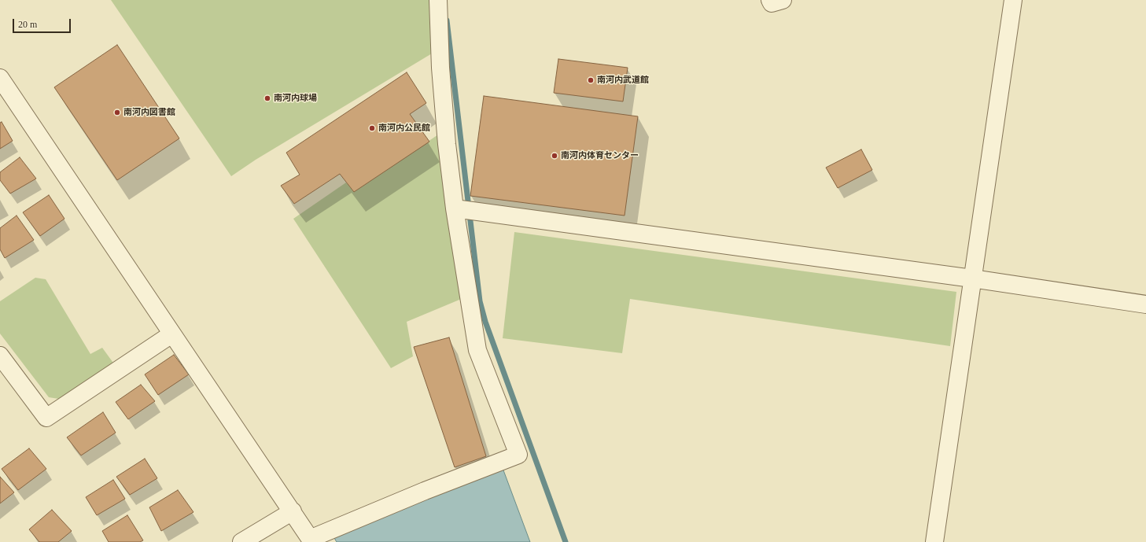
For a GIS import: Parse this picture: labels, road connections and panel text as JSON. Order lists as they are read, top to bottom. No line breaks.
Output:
{"places":["南河内武道館","南河内球場","南河内図書館","南河内公民館","南河内体育センター"],"scale_bar":"20 m"}
